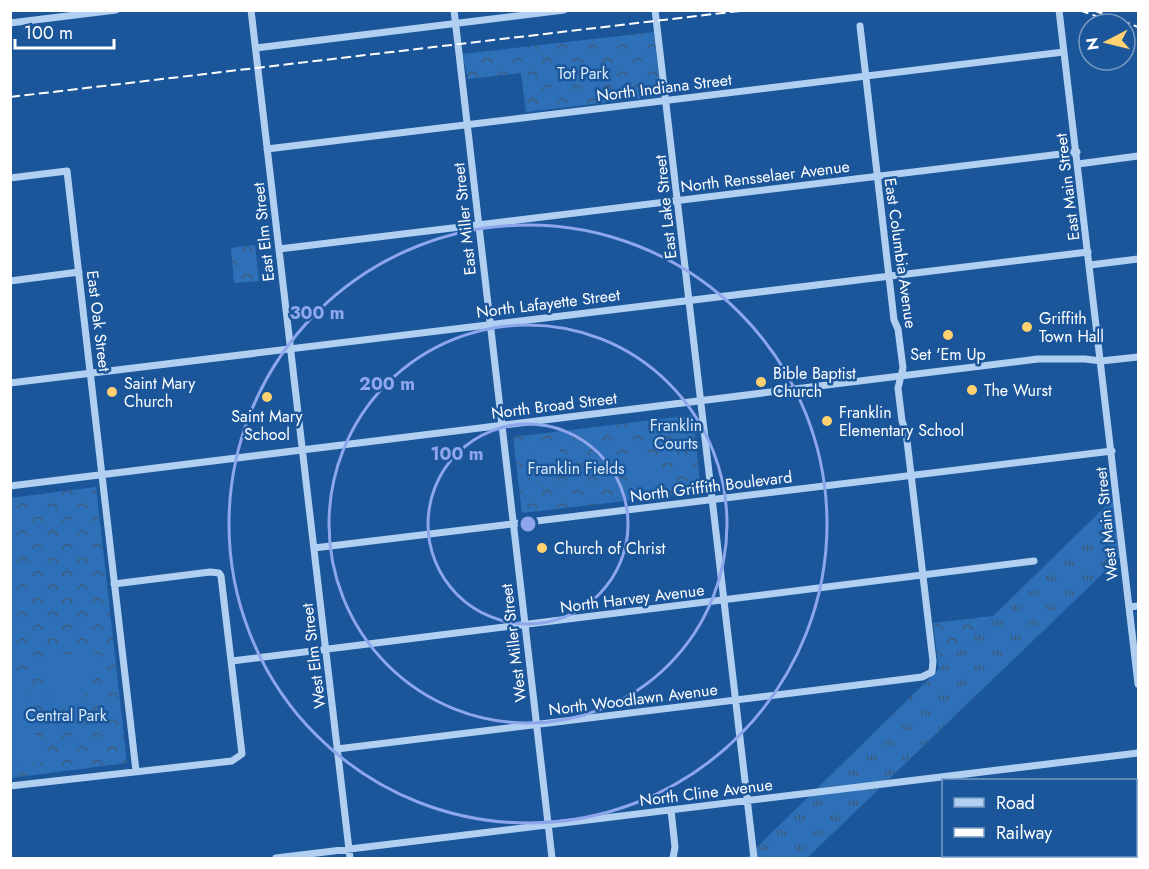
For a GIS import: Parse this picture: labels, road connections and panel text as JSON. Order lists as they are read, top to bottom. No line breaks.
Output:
{"streets":{"street":["North Indiana Street","North Rensselaer Avenue","East Main Street","East Lake Street","East Miller Street","East Elm Street","East Columbia Avenue","North Lafayette Street","East Oak Street","North Broad Street","North Griffith Boulevard","West Main Street","North Harvey Avenue","West Miller Street","West Elm Street","North Woodlawn Avenue","North Cline Avenue"]},"crossings":[["North Indiana Street","East Main Street"],["North Indiana Street","East Lake Street"],["North Indiana Street","East Miller Street"],["North Indiana Street","East Elm Street"],["North Indiana Street","East Columbia Avenue"],["North Rensselaer Avenue","East Main Street"],["North Rensselaer Avenue","East Lake Street"],["North Rensselaer Avenue","East Miller Street"],["North Rensselaer Avenue","East Elm Street"],["North Rensselaer Avenue","East Columbia Avenue"],["East Main Street","North Lafayette Street"],["East Main Street","North Broad Street"],["East Main Street","West Main Street"],["East Lake Street","North Lafayette Street"],["East Lake Street","North Broad Street"],["East Lake Street","North Griffith Boulevard"],["East Lake Street","North Harvey Avenue"],["East Lake Street","North Woodlawn Avenue"],["East Lake Street","North Cline Avenue"],["East Miller Street","North Lafayette Street"],["East Miller Street","North Broad Street"],["East Miller Street","West Miller Street"],["East Elm Street","North Lafayette Street"],["East Elm Street","North Broad Street"],["East Elm Street","West Elm Street"],["East Columbia Avenue","North Lafayette Street"],["East Columbia Avenue","North Broad Street"],["East Columbia Avenue","North Griffith Boulevard"],["East Columbia Avenue","North Harvey Avenue"],["East Columbia Avenue","North Woodlawn Avenue"],["North Lafayette Street","East Oak Street"],["East Oak Street","North Broad Street"],["North Broad Street","West Main Street"],["North Broad Street","West Miller Street"],["North Broad Street","West Elm Street"],["North Griffith Boulevard","West Main Street"],["North Griffith Boulevard","West Miller Street"],["North Griffith Boulevard","West Elm Street"],["North Harvey Avenue","West Miller Street"],["North Harvey Avenue","West Elm Street"],["West Miller Street","North Woodlawn Avenue"],["West Miller Street","North Cline Avenue"],["West Elm Street","North Woodlawn Avenue"],["West Elm Street","North Cline Avenue"]],"parks":["Tot Park","Franklin Courts","Franklin Fields","Central Park"],"places":["Griffith Town Hall","Set 'Em Up","Bible Baptist Church","The Wurst","Saint Mary Church","Saint Mary School","Franklin Elementary School","Church of Christ"],"legend":["Road","Railway"],"scale_bar":"100 m","north":"left","rings":["300 m","200 m","100 m"]}
